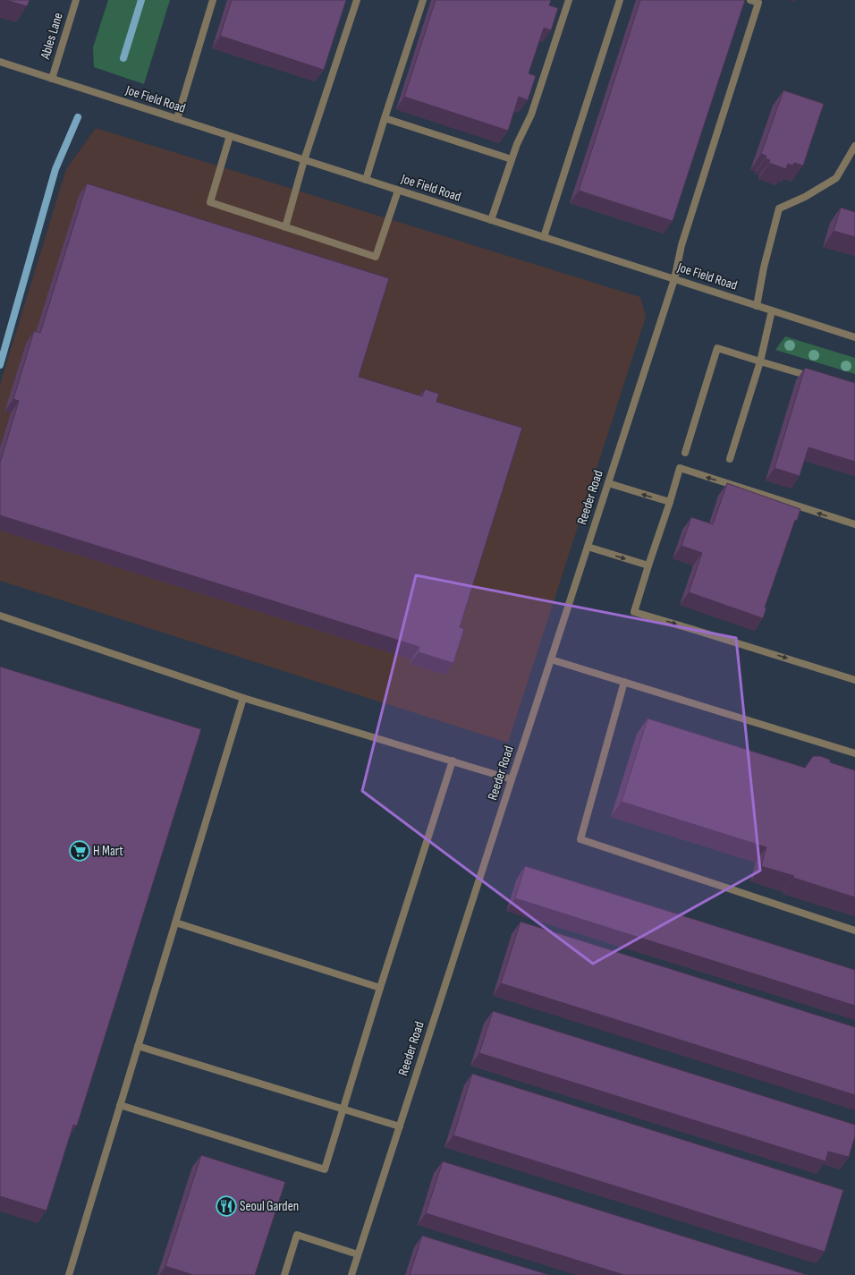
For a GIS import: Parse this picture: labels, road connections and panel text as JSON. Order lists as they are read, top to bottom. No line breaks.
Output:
{"streets":{"street":["Ables Lane","Joe Field Road","Reeder Road"]},"crossings":[["Ables Lane","Joe Field Road"],["Joe Field Road","Reeder Road"]],"places":{"supermarket":["H Mart"],"restaurant":["Seoul Garden"]}}
